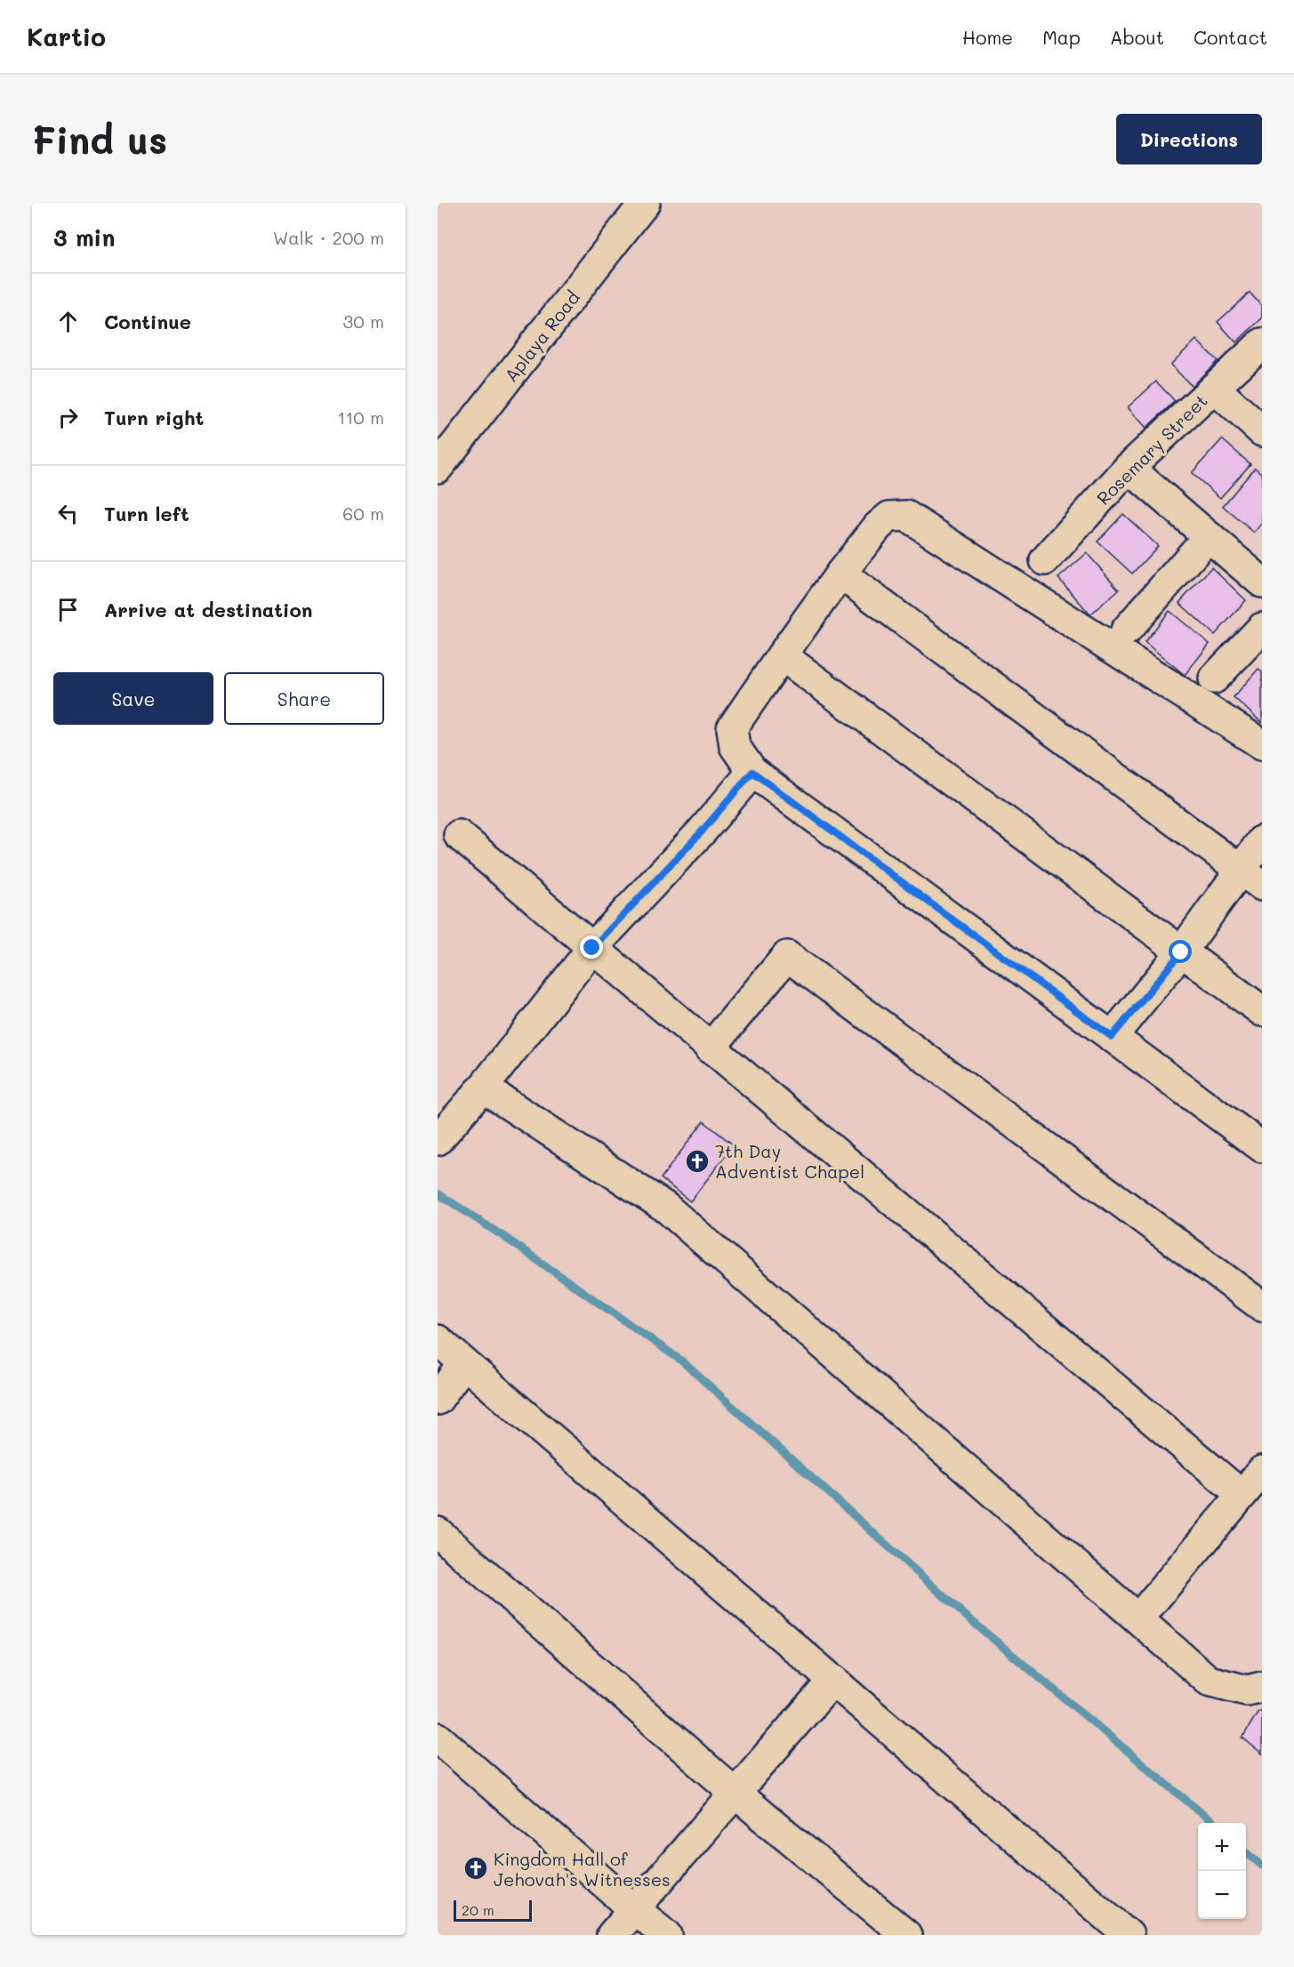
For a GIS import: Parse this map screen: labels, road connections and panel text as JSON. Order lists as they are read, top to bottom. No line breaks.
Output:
{"streets":{"street":["Aplaya Road","Rosemary Street"]},"places":{"church":["7th Day Adventist Chapel","Kingdom Hall of Jehovah's Witnesses"]},"scale_bar":"20 m","page":{"header":"Kartio","nav":["Home","Map","About","Contact"],"buttons":["Directions",["Save","Share"]],"title":"Find us","heading":["3 min","Walk · 200 m"],"list":[["Continue","30 m"],["Turn right","110 m"],["Turn left","60 m"],"Arrive at destination"],"map_buttons":["+","−"],"scale":"20 m"}}
